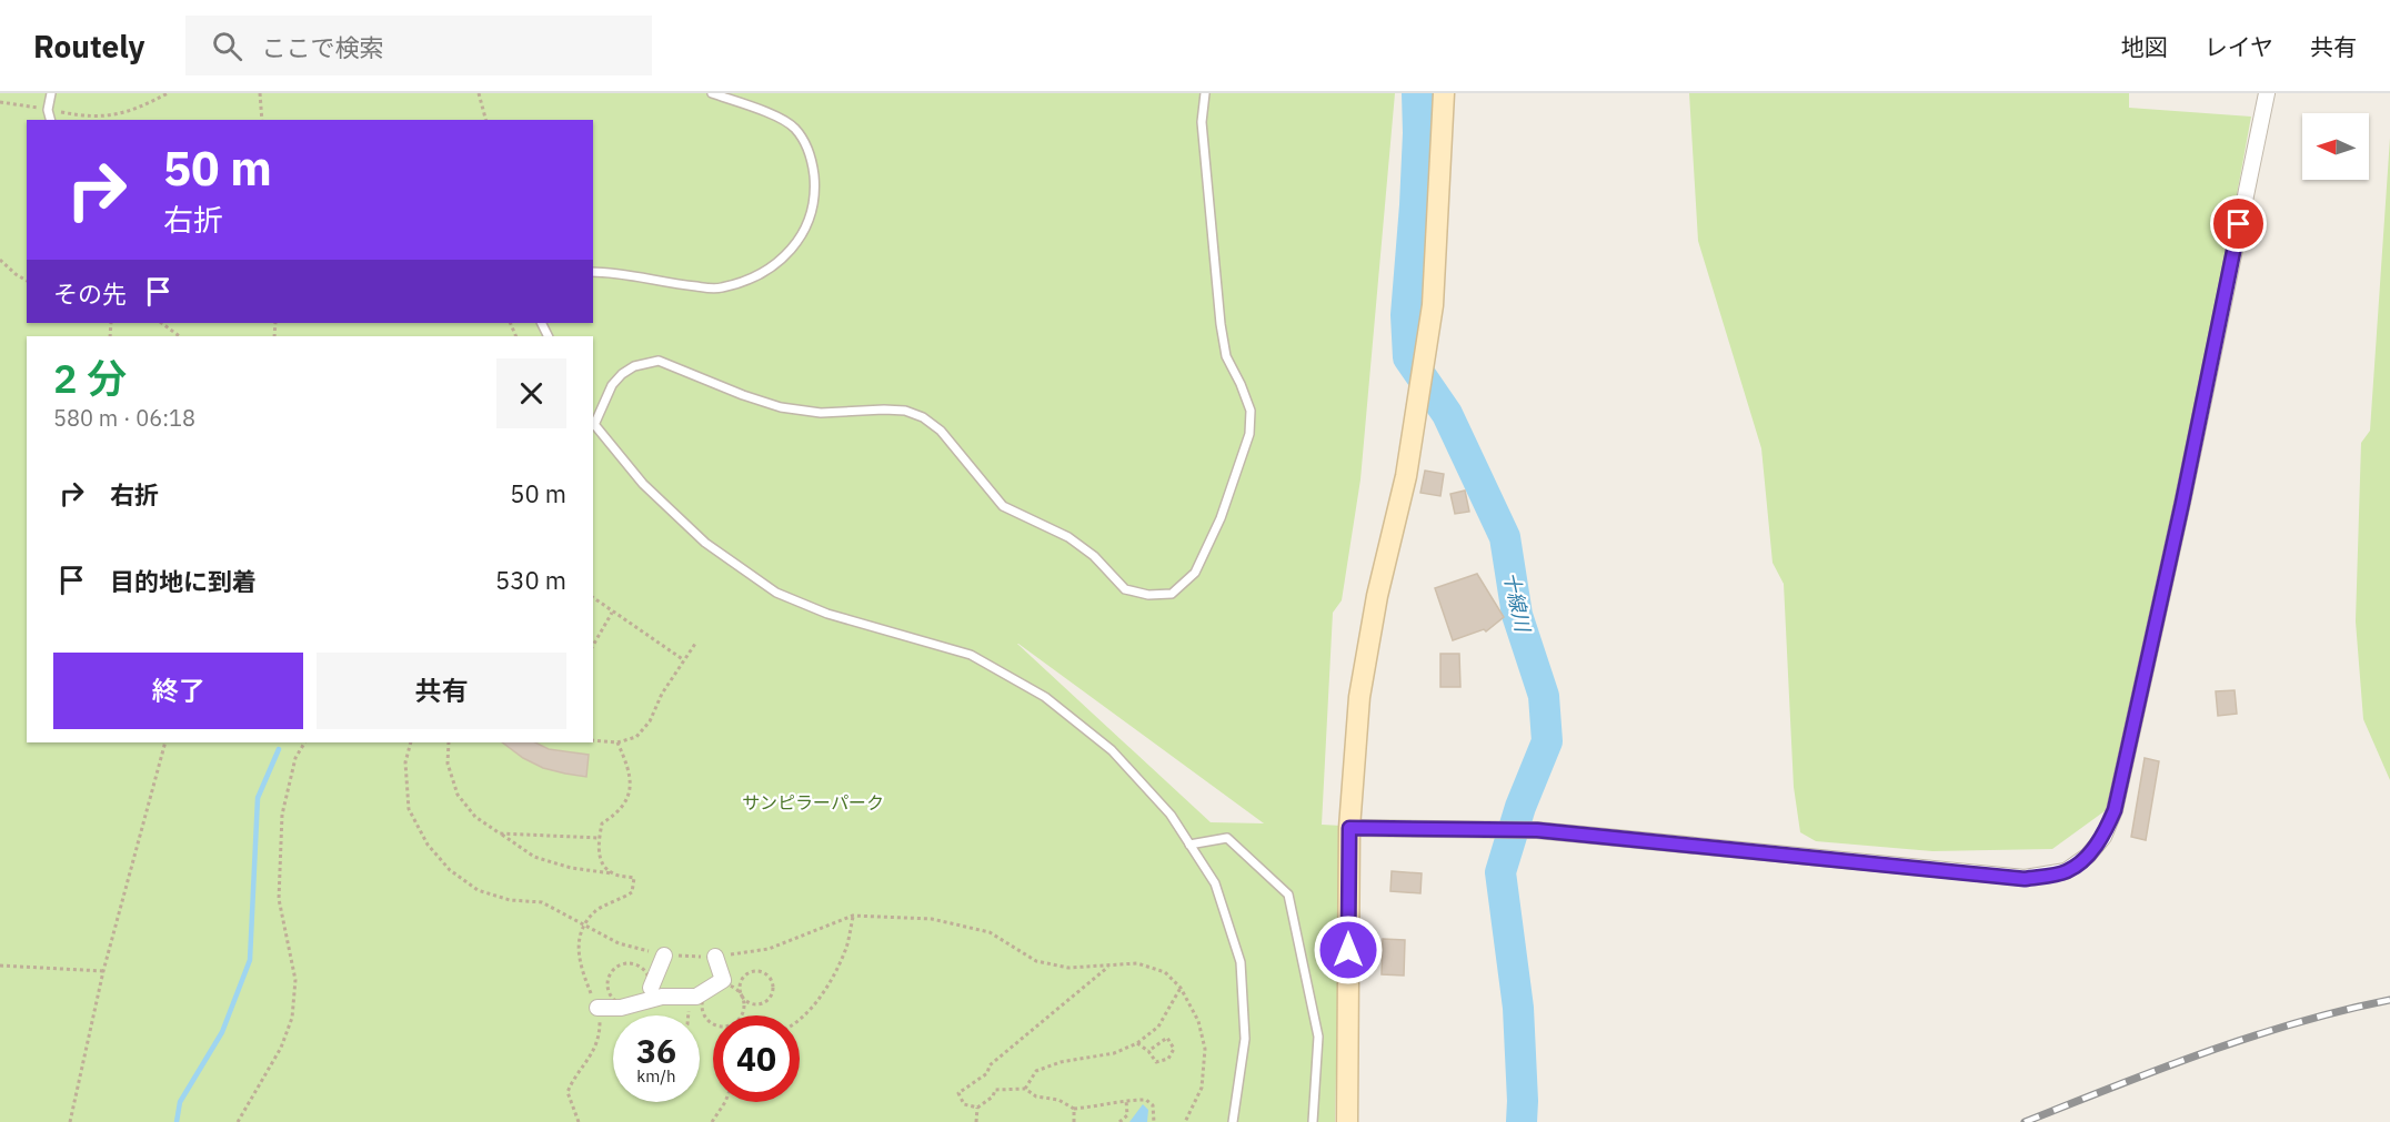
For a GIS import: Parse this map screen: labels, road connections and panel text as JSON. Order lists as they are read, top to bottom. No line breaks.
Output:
{"water":["十線川"],"parks":["サンピラーパーク"],"north":"left","page":{"header":"Routely","search":"ここで検索","nav":["地図","レイヤ","共有"],"turn":["50 m","右折"],"then":"その先","heading":["2 分","580 m · 06:18"],"list":[{"name":"右折","value":"50 m"},{"name":"目的地に到着","value":"530 m"}],"buttons":["終了","共有"],"speed":"36 km/h","limit":"40"}}
